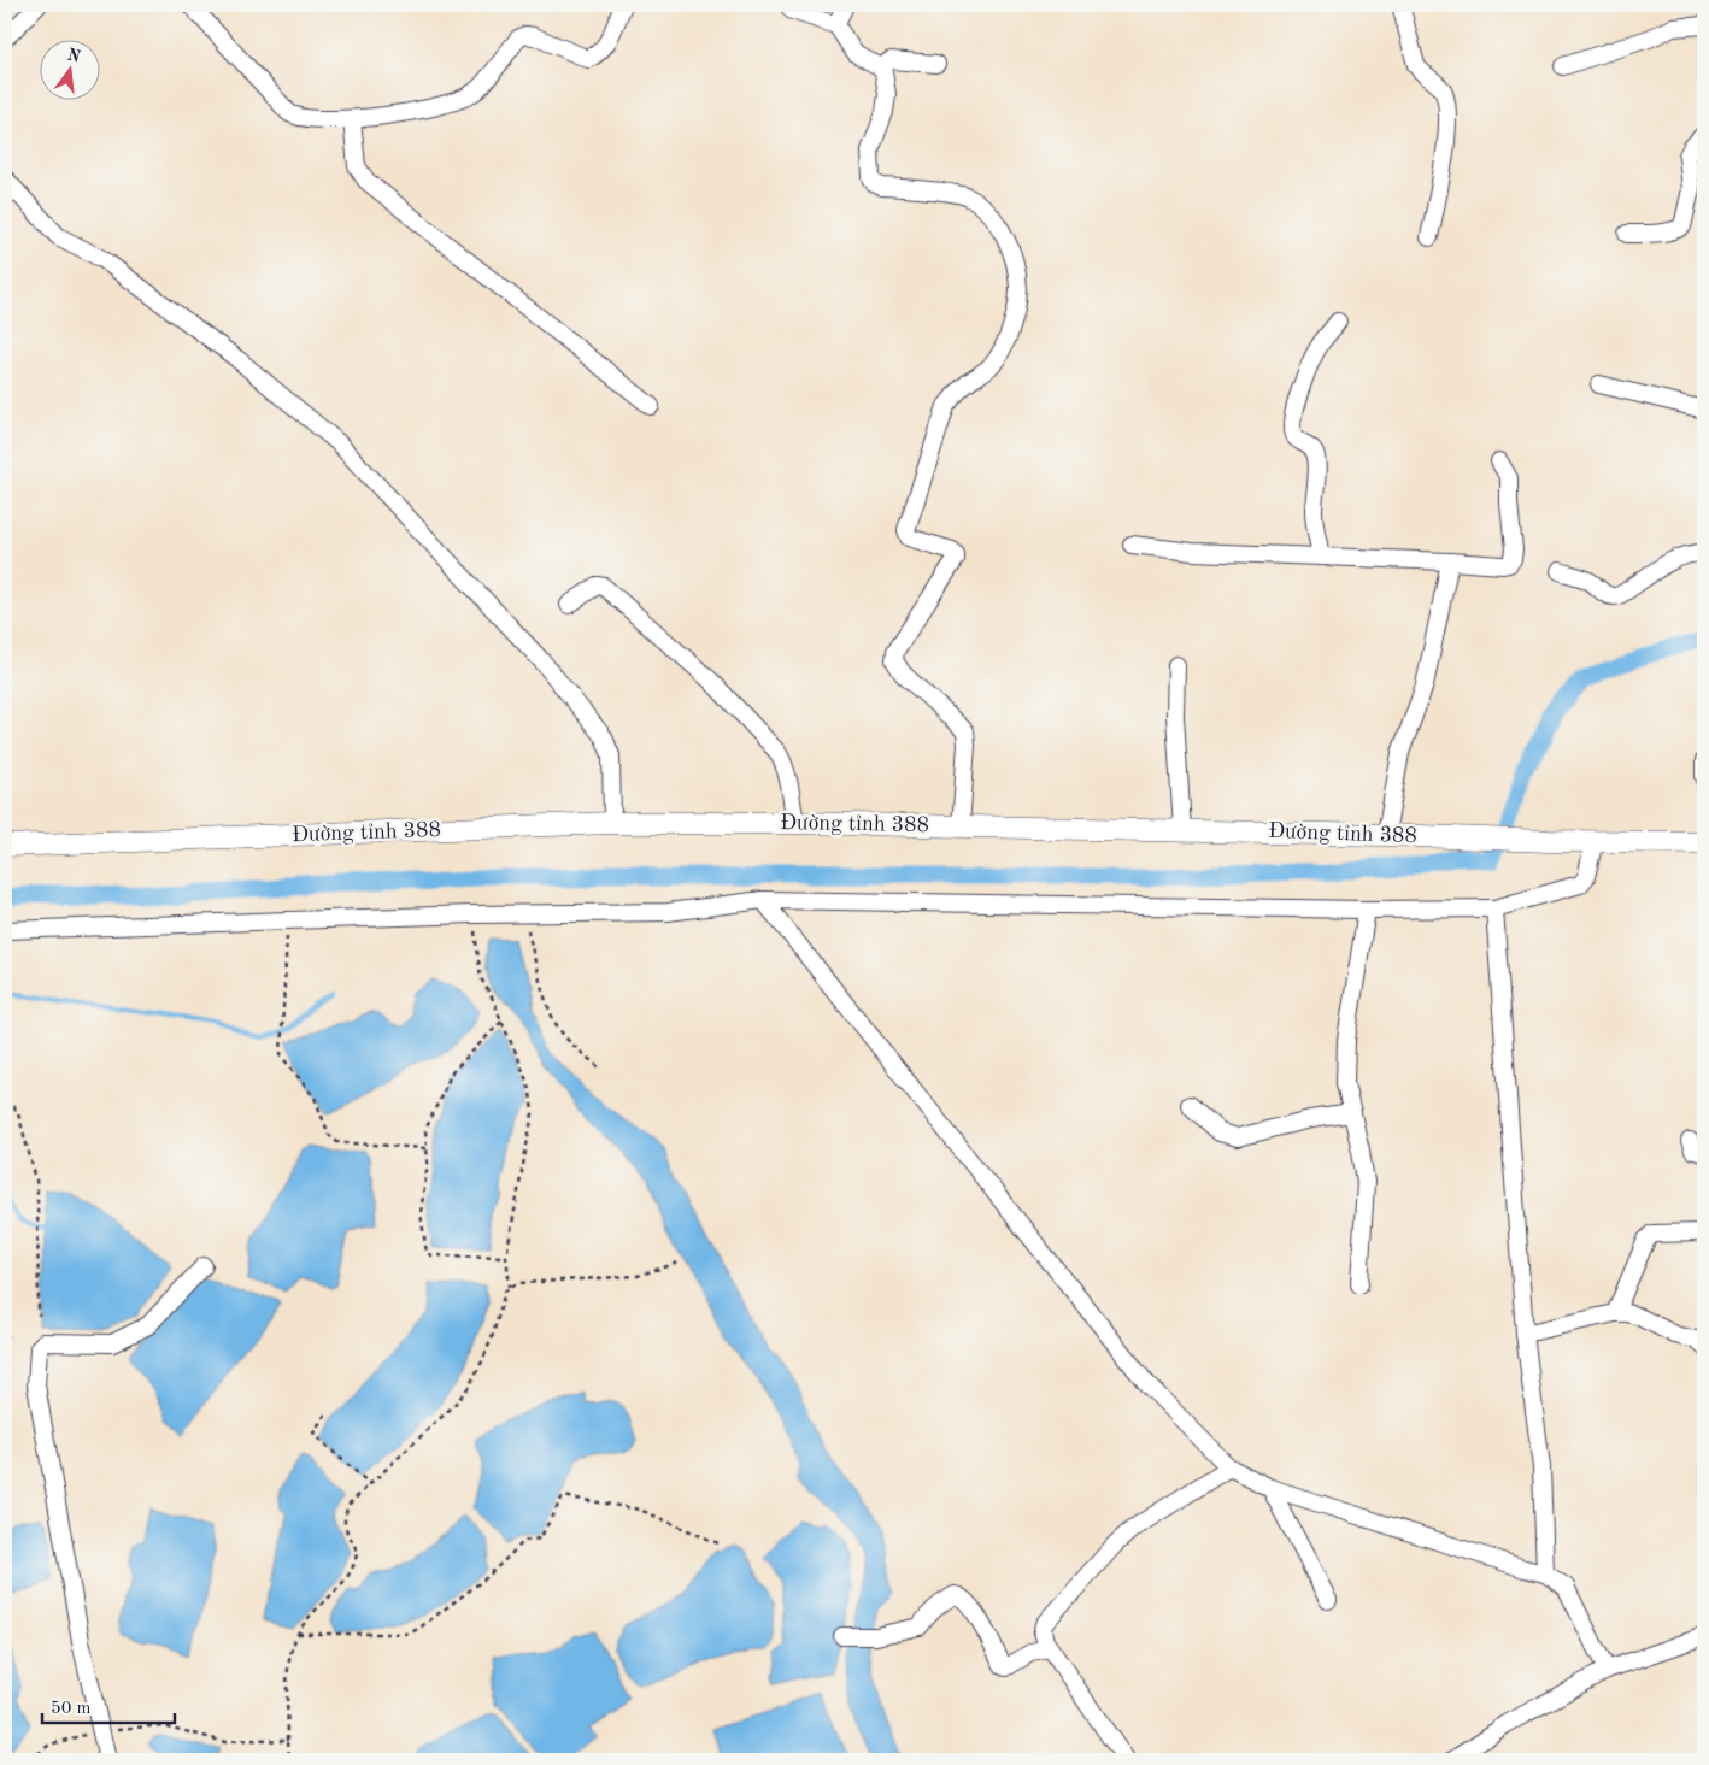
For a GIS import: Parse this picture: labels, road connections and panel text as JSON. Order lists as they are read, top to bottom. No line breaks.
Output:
{"streets":{"main road":["Đường tỉnh 388"]},"scale_bar":"50 m","north":"top"}
